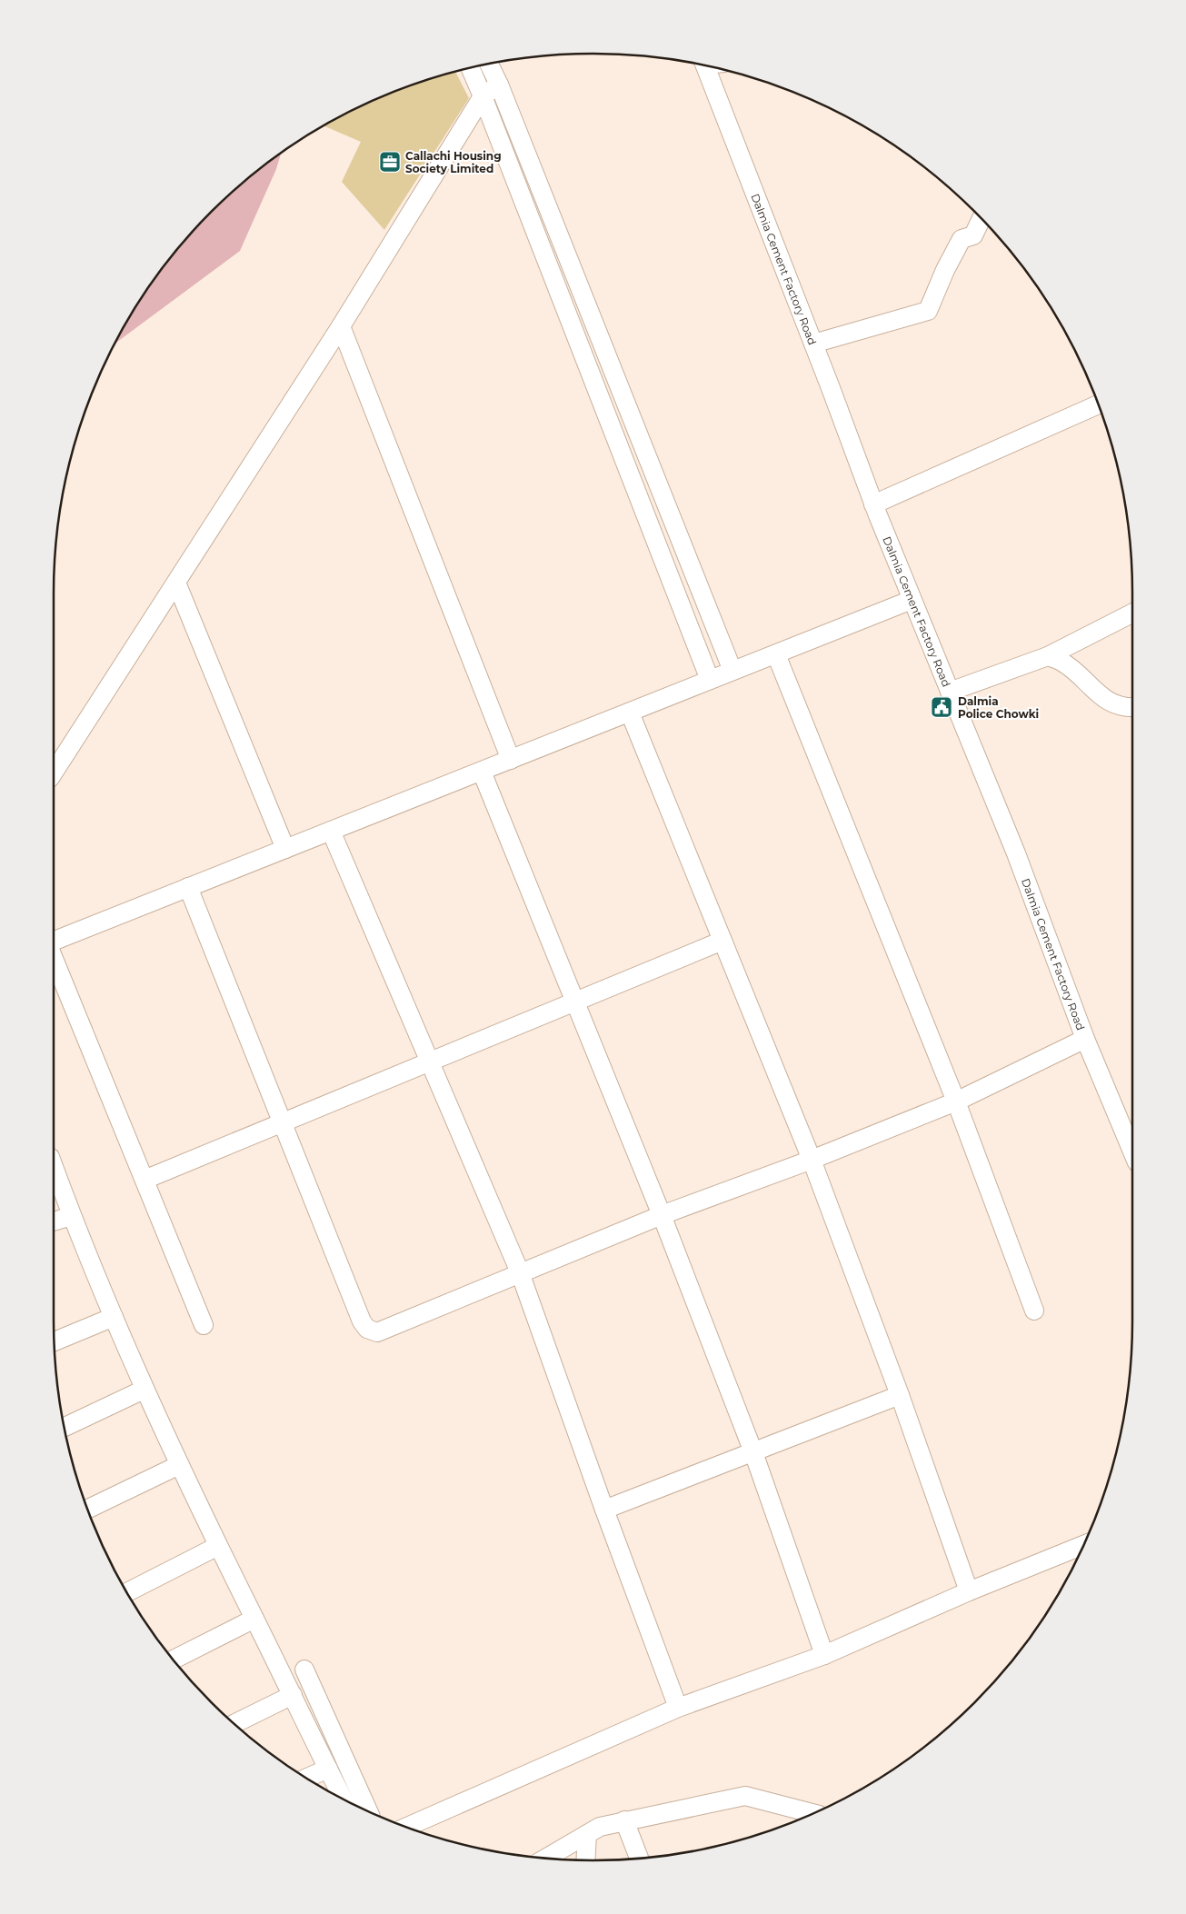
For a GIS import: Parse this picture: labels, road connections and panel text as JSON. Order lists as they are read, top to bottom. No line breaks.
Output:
{"streets":{"street":["Dalmia Cement Factory Road"]},"places":{"office":["Callachi Housing Society Limited"],"public building":["Dalmia Police Chowki"]}}
